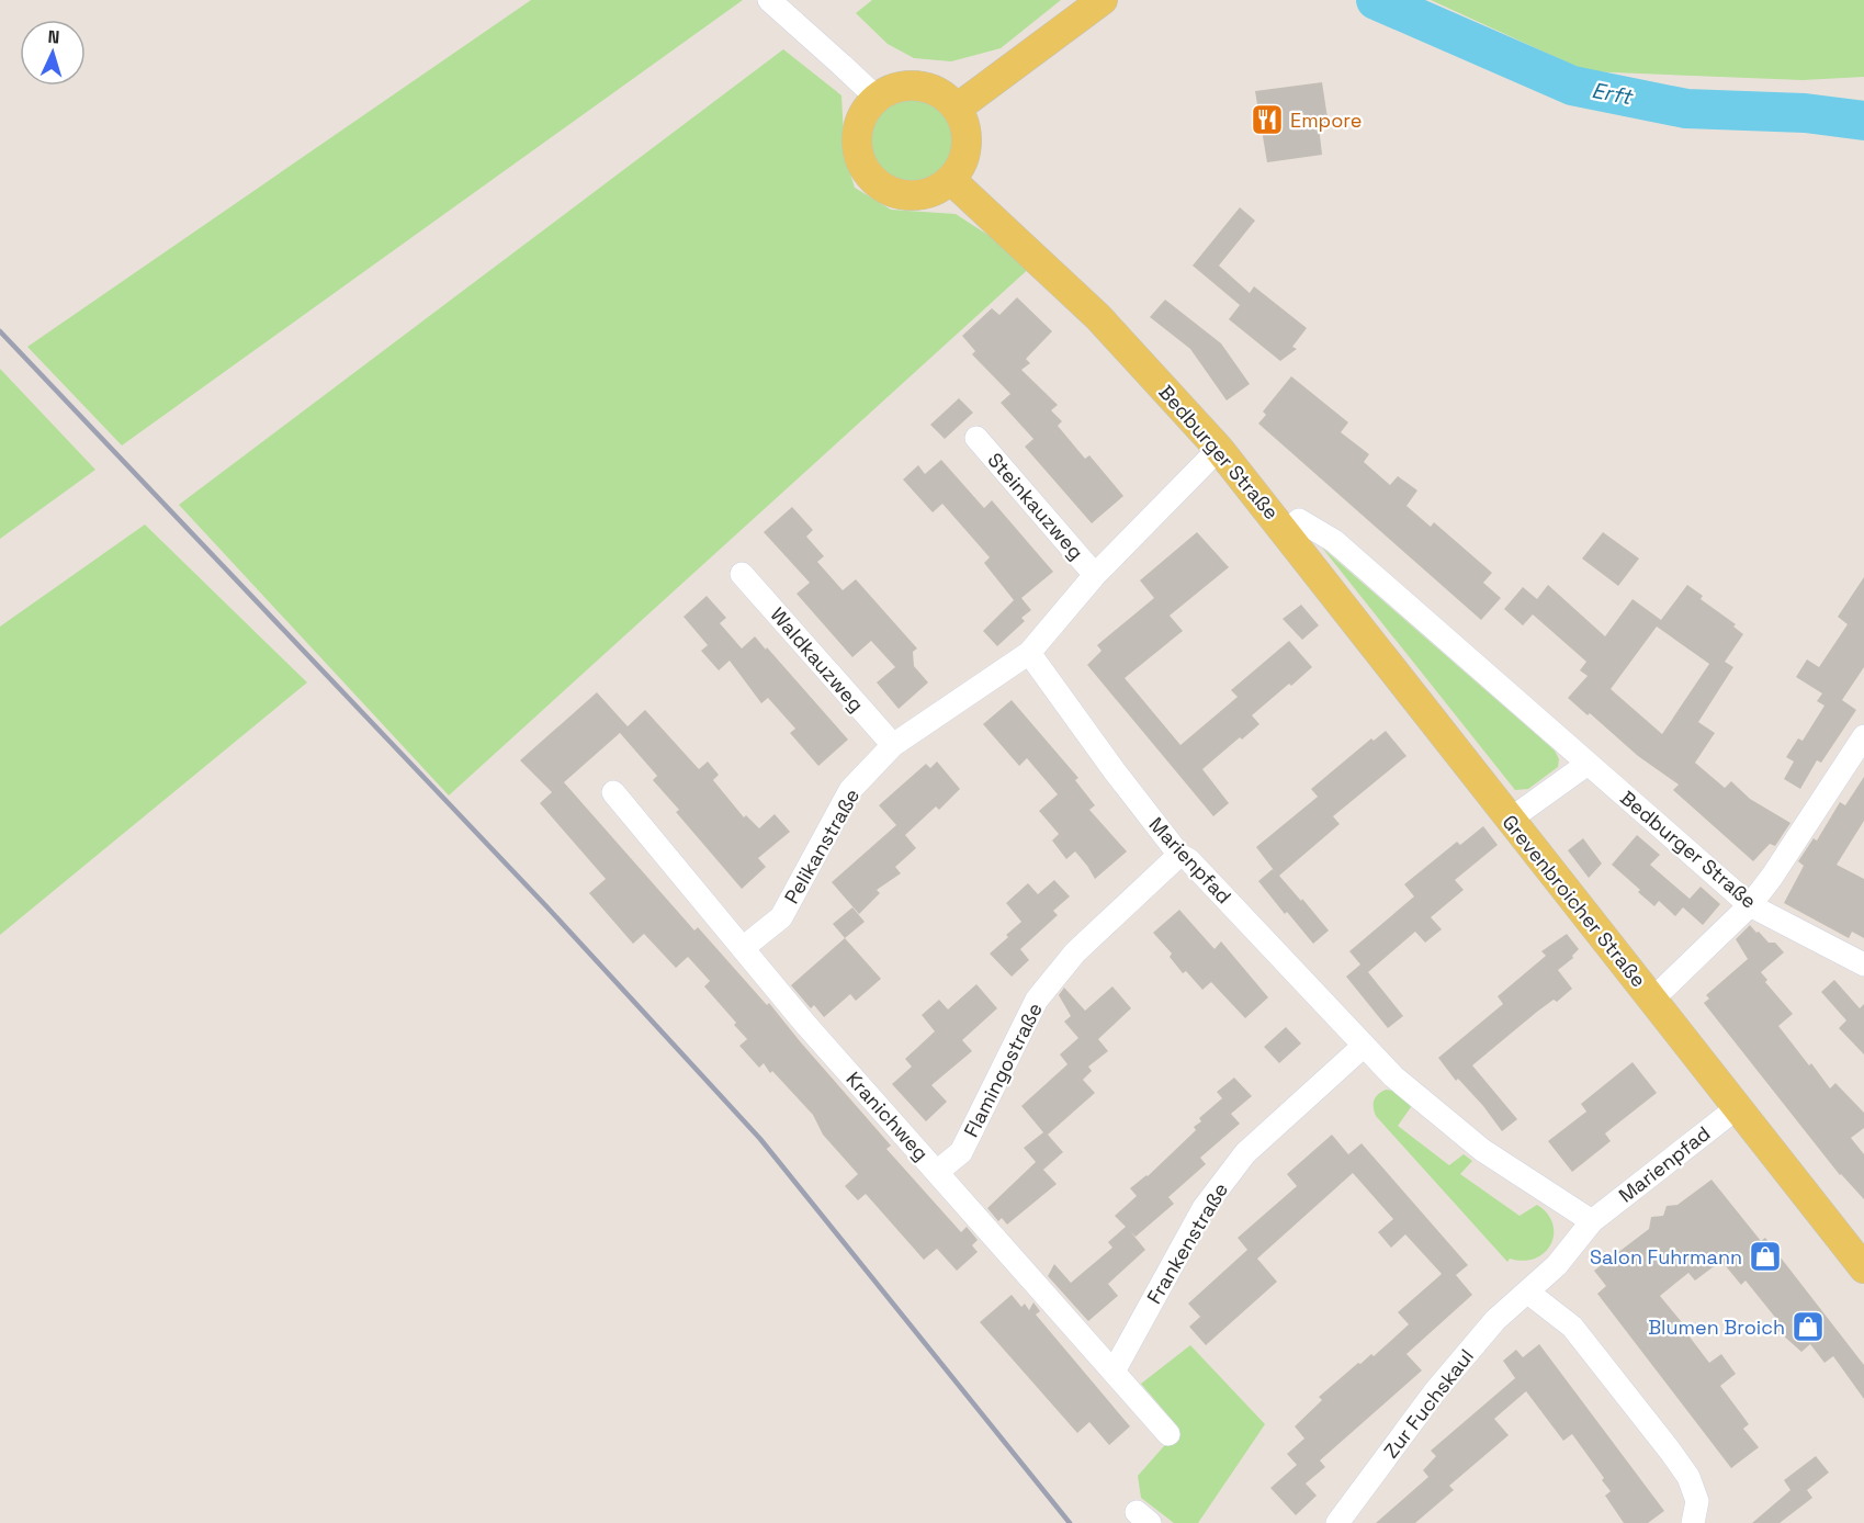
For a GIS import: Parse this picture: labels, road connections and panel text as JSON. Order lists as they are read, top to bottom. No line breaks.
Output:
{"streets":{"main road":["Bedburger Straße","Grevenbroicher Straße"],"street":["Steinkauzweg","Waldkauzweg","Pelikanstraße","Marienpfad","Flamingostraße","Kranichweg","Frankenstraße","Zur Fuchskaul"]},"crossings":[["Bedburger Straße","Grevenbroicher Straße"],["Waldkauzweg","Pelikanstraße"],["Pelikanstraße","Marienpfad"],["Pelikanstraße","Kranichweg"],["Marienpfad","Grevenbroicher Straße"],["Marienpfad","Flamingostraße"],["Marienpfad","Frankenstraße"],["Marienpfad","Zur Fuchskaul"],["Flamingostraße","Kranichweg"],["Kranichweg","Frankenstraße"]],"water":["Erft"],"places":{"restaurant":["Empore"],"shop":["Salon Fuhrmann","Blumen Broich"]},"north":"top"}
